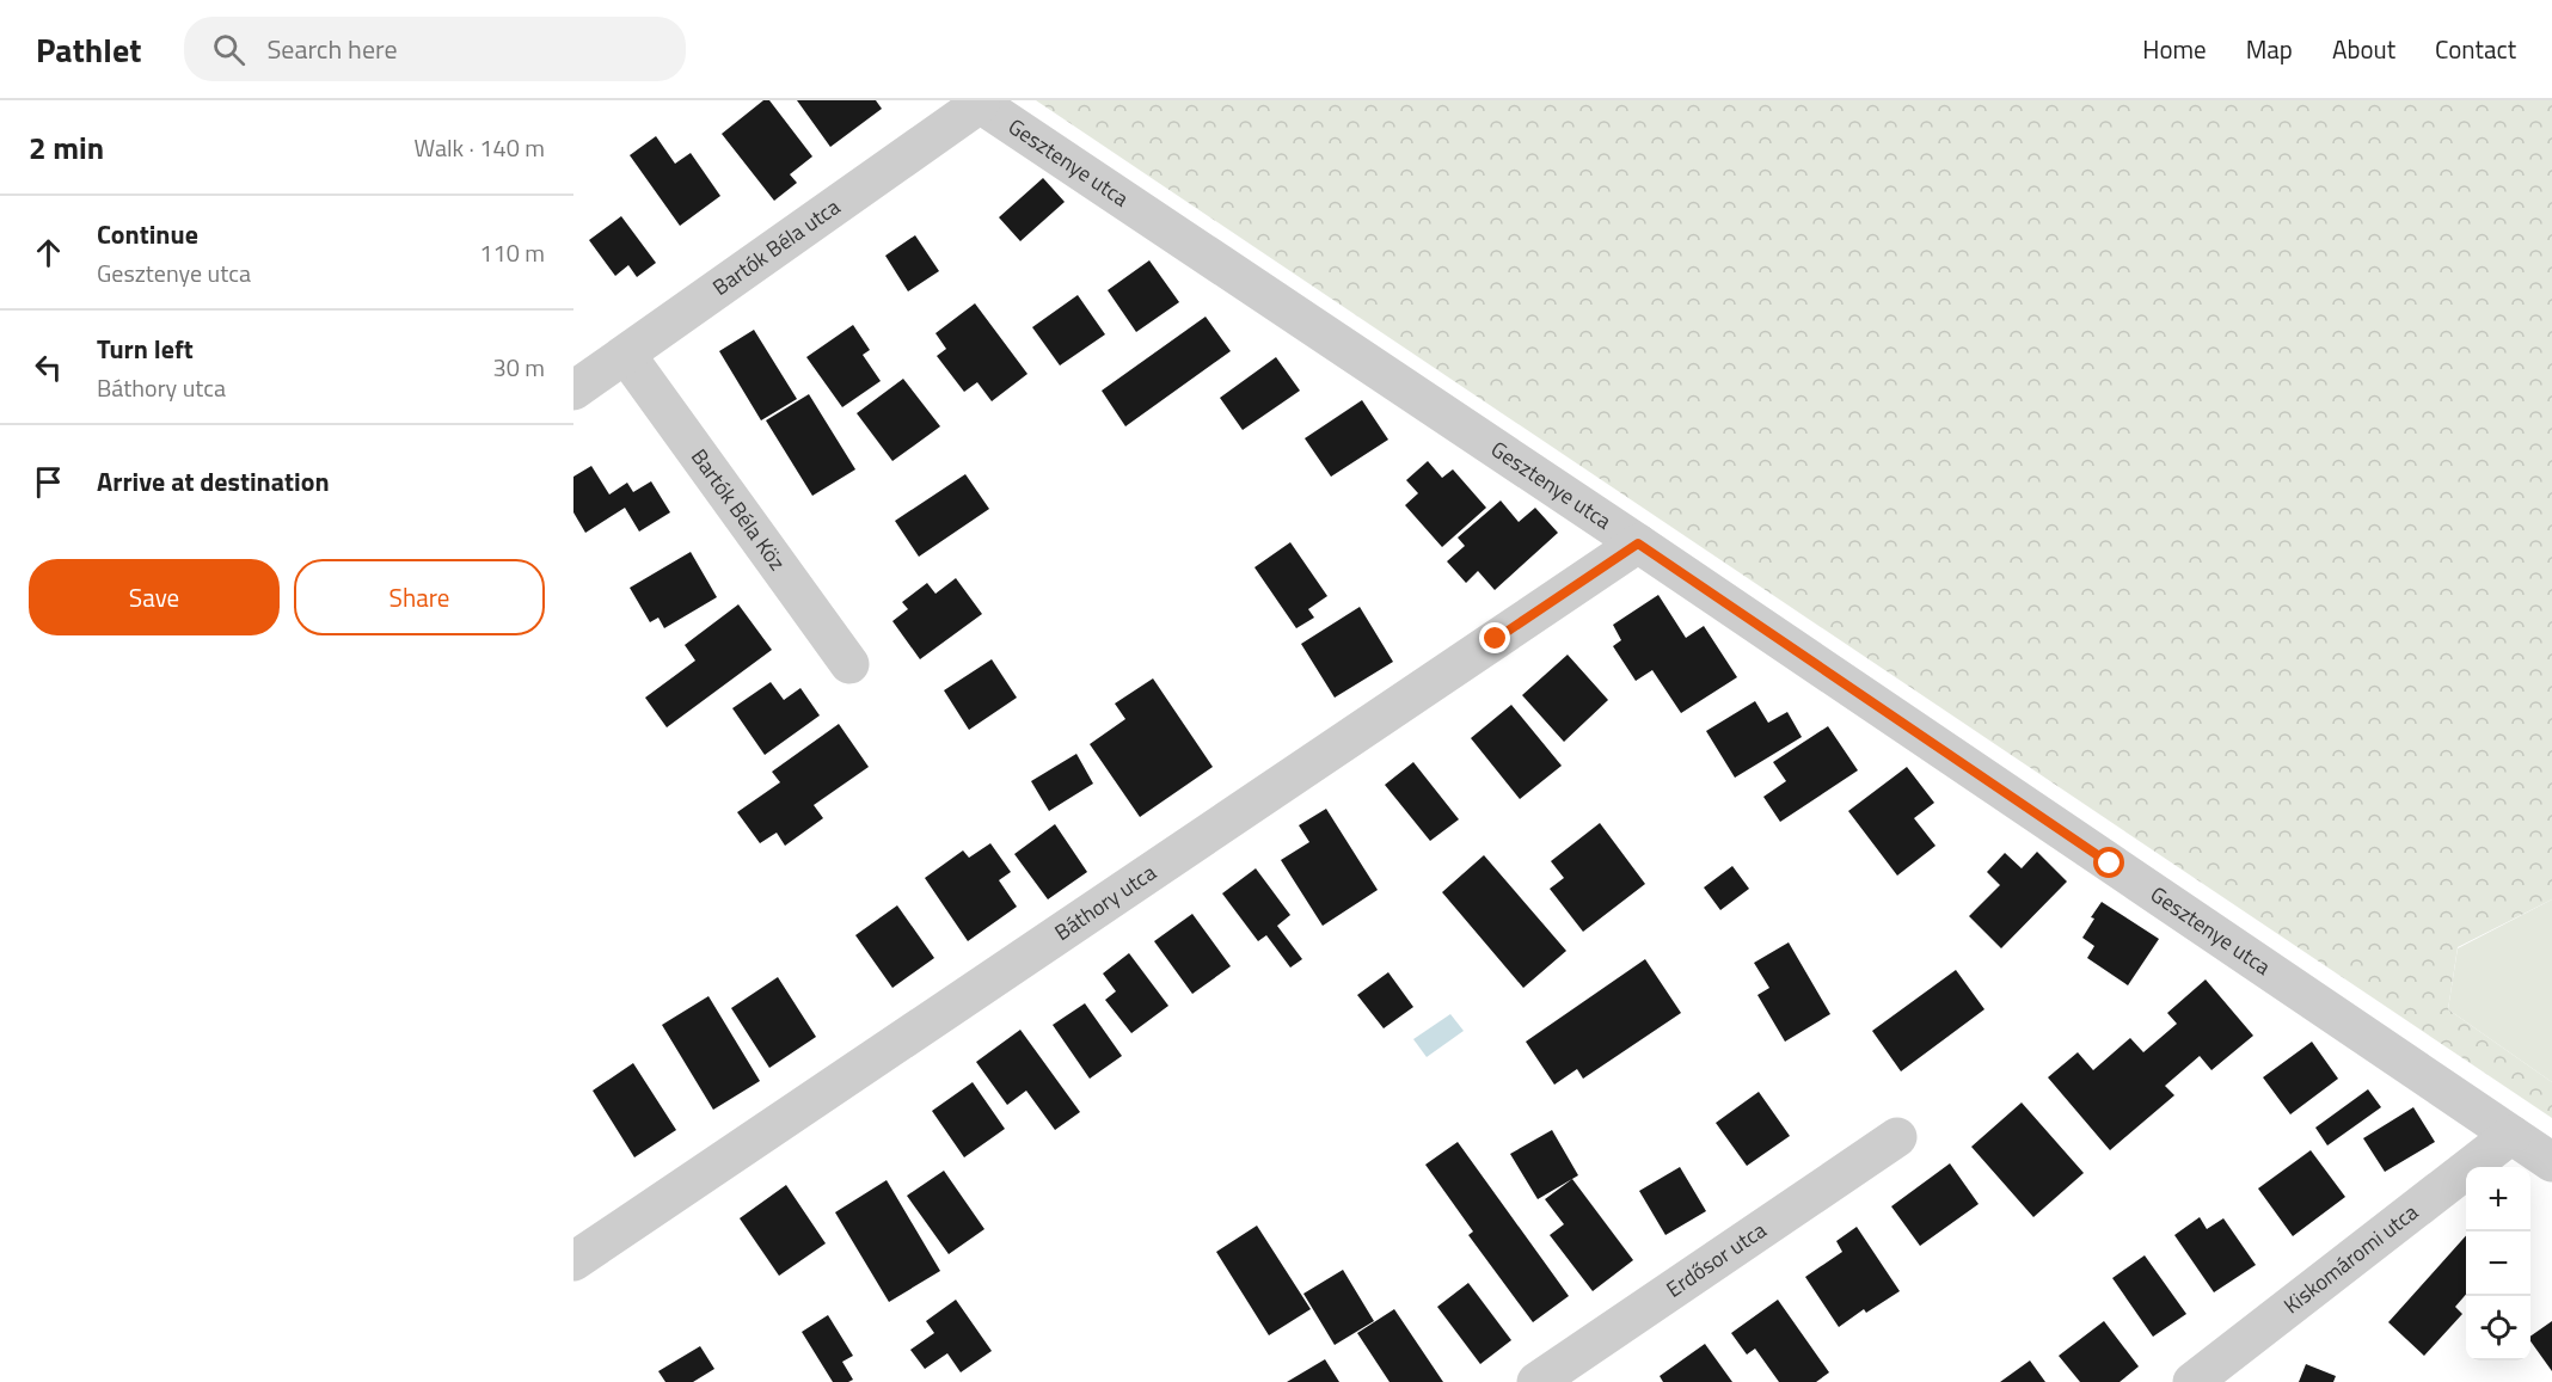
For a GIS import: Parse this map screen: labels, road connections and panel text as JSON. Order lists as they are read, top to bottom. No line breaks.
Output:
{"streets":{"street":["Gesztenye utca","Bartók Béla utca","Bartók Béla Köz","Báthory utca","Kiskomáromi utca","Erdősor utca"]},"crossings":[["Gesztenye utca","Bartók Béla utca"],["Gesztenye utca","Báthory utca"],["Gesztenye utca","Kiskomáromi utca"],["Bartók Béla utca","Bartók Béla Köz"]],"page":{"header":"Pathlet","search":"Search here","nav":["Home","Map","About","Contact"],"heading":["2 min","Walk · 140 m"],"list":[["Continue","Gesztenye utca","110 m"],["Turn left","Báthory utca","30 m"],"Arrive at destination"],"buttons":["Save","Share"],"map_buttons":["+","−"]}}
